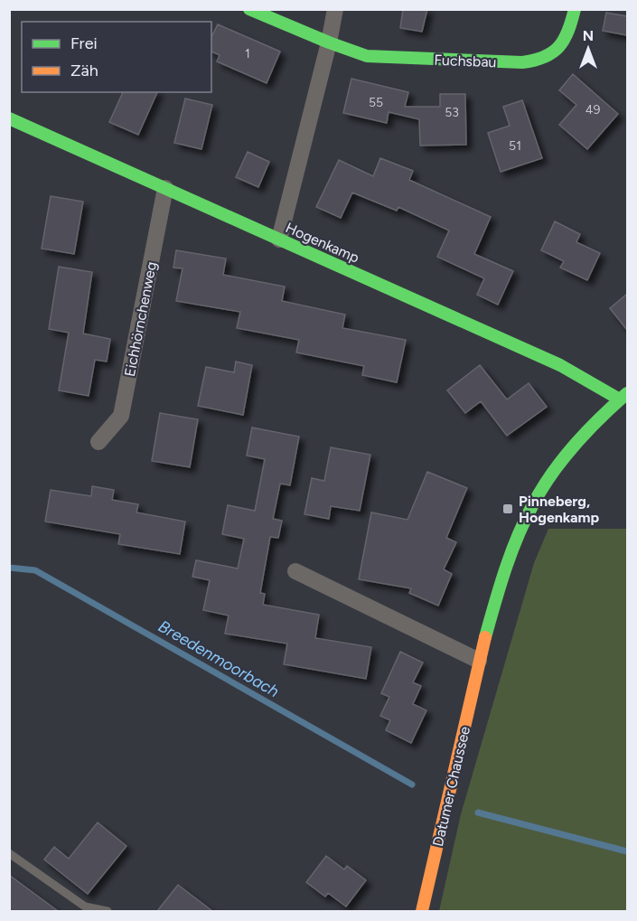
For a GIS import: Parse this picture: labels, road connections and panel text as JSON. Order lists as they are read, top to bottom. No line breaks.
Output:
{"streets":{"street":["Fuchsbau","Hogenkamp","Eichhörnchenweg","Datumer Chaussee"]},"crossings":[["Hogenkamp","Eichhörnchenweg"],["Hogenkamp","Datumer Chaussee"]],"water":["Breedenmoorbach"],"places":{"transit":["Pinneberg, Hogenkamp"]},"house_numbers":["1","55","49","53","51"],"legend":["Frei","Zäh"],"north":"top"}
